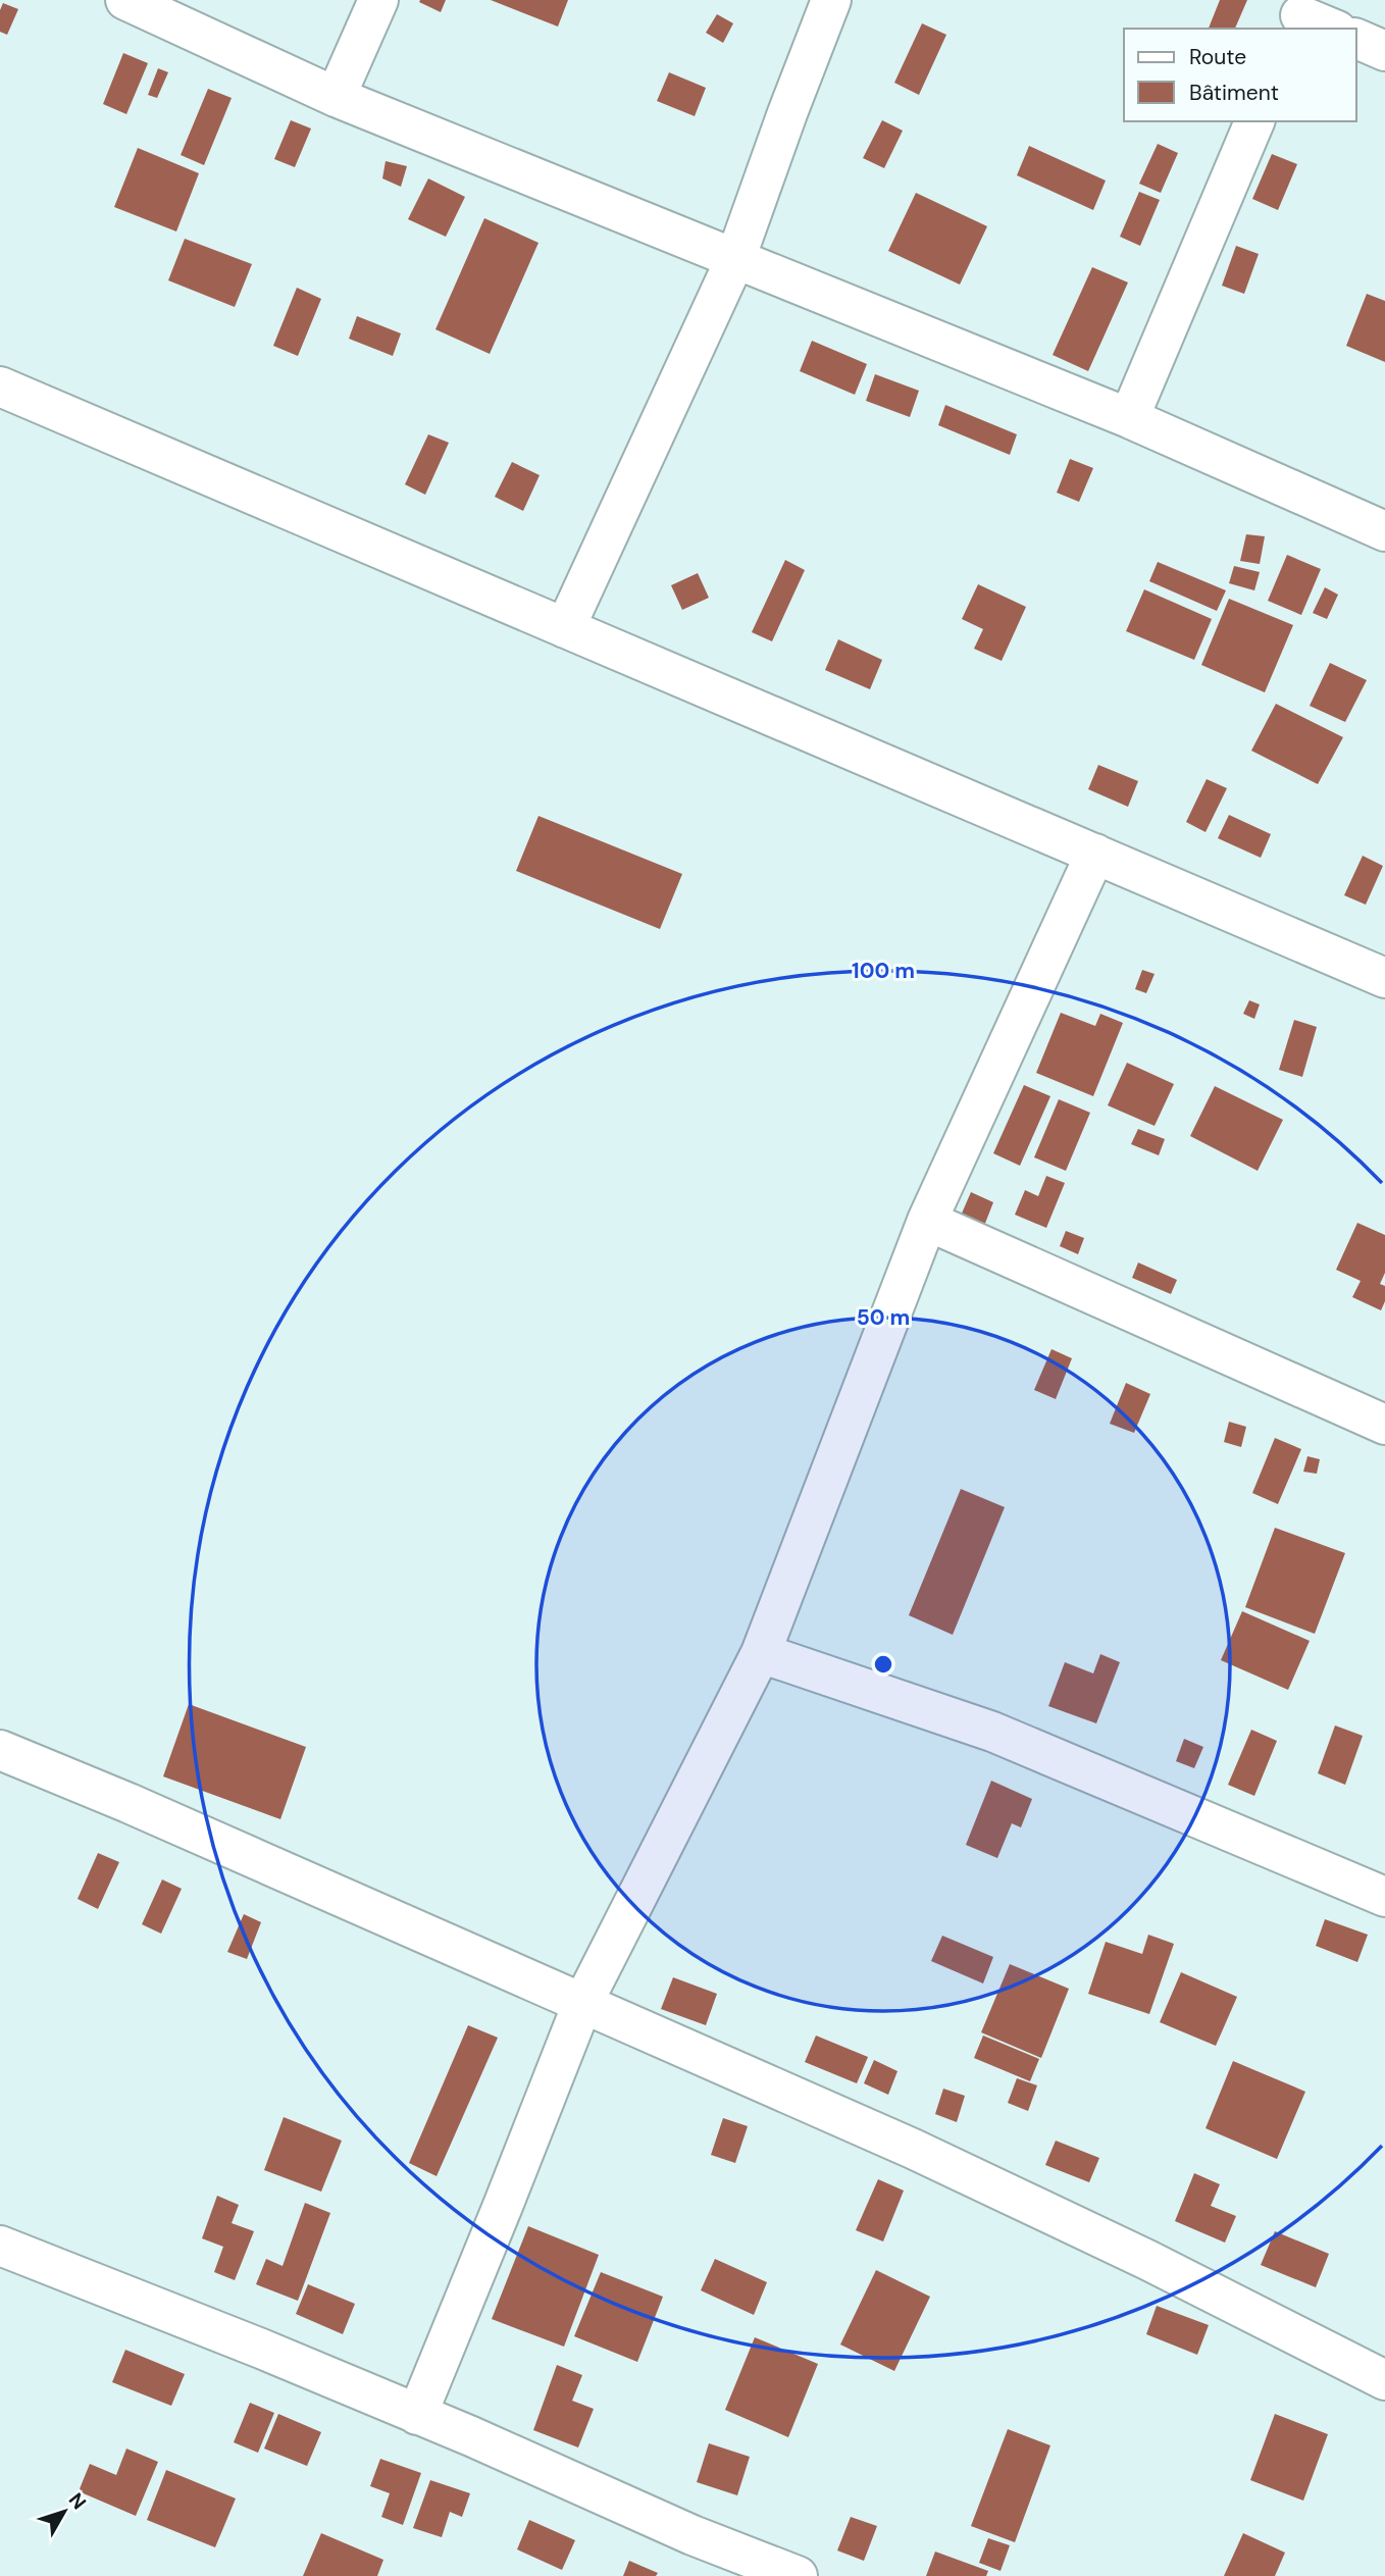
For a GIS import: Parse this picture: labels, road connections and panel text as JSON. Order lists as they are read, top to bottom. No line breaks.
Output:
{"legend":["Route","Bâtiment"],"north":"top right","rings":["100 m","50 m"]}
